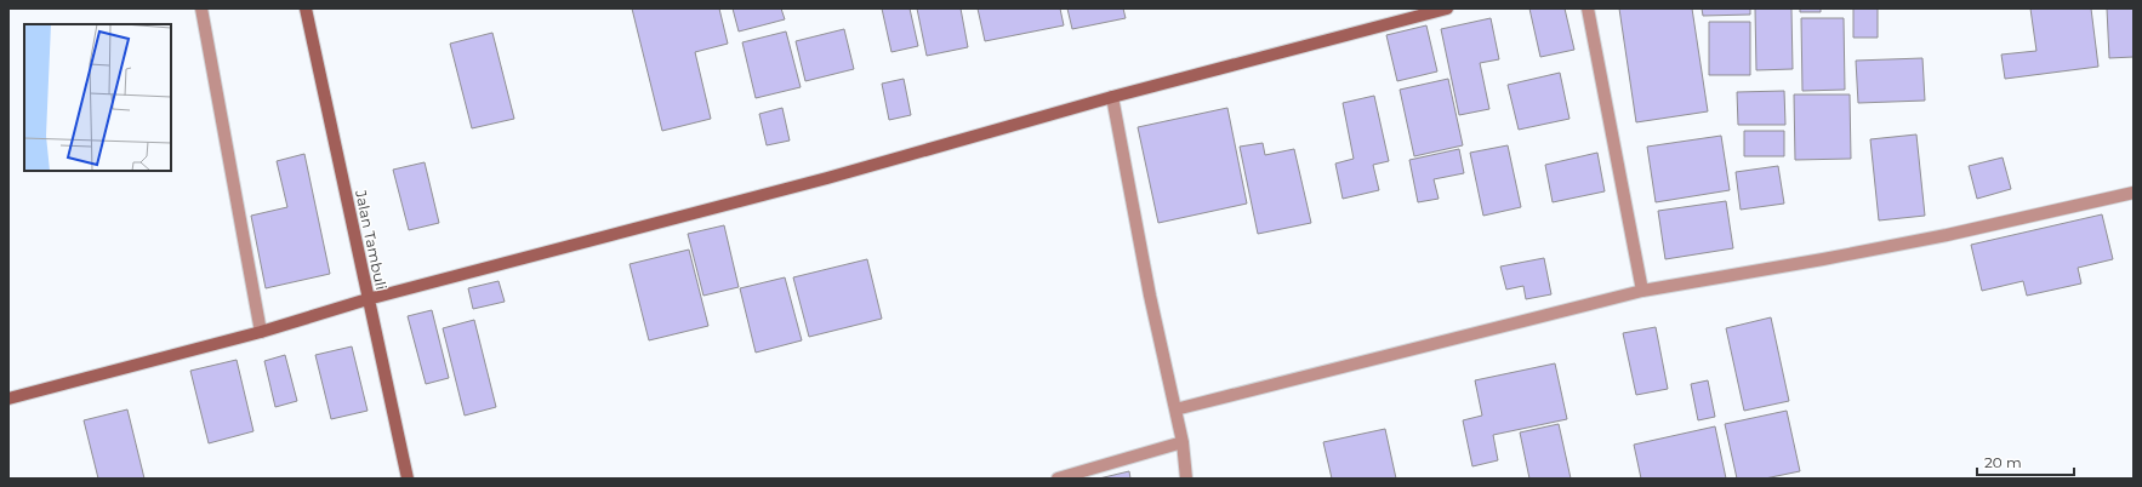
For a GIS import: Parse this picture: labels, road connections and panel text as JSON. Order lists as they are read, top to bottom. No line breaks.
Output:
{"streets":{"main road":["Jalan Tambuli"]},"scale_bar":"20 m"}
